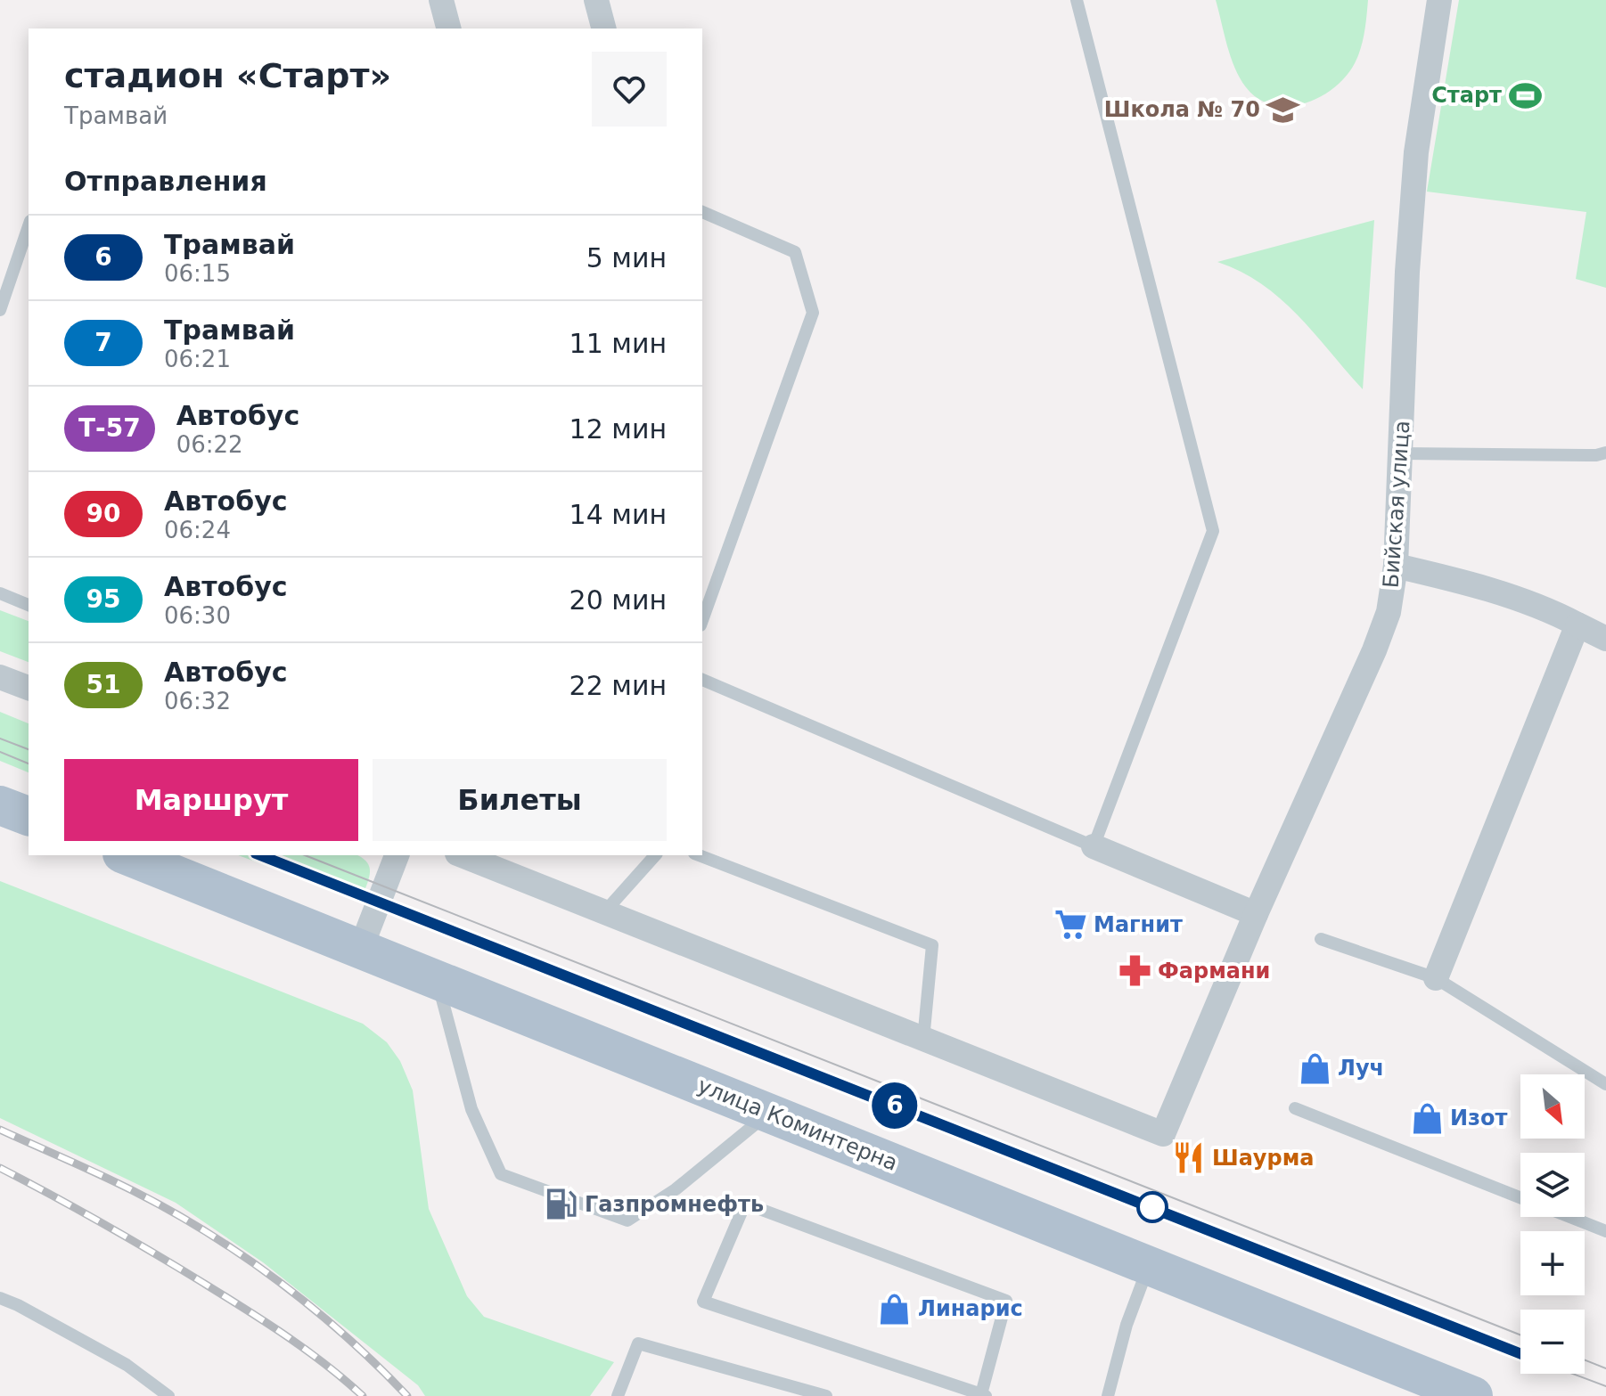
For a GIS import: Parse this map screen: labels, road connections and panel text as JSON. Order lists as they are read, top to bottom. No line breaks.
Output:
{"streets":{"main road":["улица Коминтерна"],"street":["Бийская улица"]},"places":{"sports":["Старт"],"school or university":["Школа № 70"],"supermarket":["Магнит"],"pharmacy":["Фармани"],"shop":["Луч","Изот","Линарис"],"restaurant":["Шаурма"],"fuel station":["Газпромнефть"]},"lines":["tram line 6"],"north":"bottom right","page":{"on_map":"6","heading":[["стадион «Старт»","Трамвай"],"Отправления"],"list":[{"mark":"6","name":"Трамвай","note":"06:15","value":"5 мин"},{"mark":"7","name":"Трамвай","note":"06:21","value":"11 мин"},{"mark":"Т-57","name":"Автобус","note":"06:22","value":"12 мин"},{"mark":"90","name":"Автобус","note":"06:24","value":"14 мин"},{"mark":"95","name":"Автобус","note":"06:30","value":"20 мин"},{"mark":"51","name":"Автобус","note":"06:32","value":"22 мин"}],"buttons":["Маршрут","Билеты"],"map_buttons":["+","−"]}}
